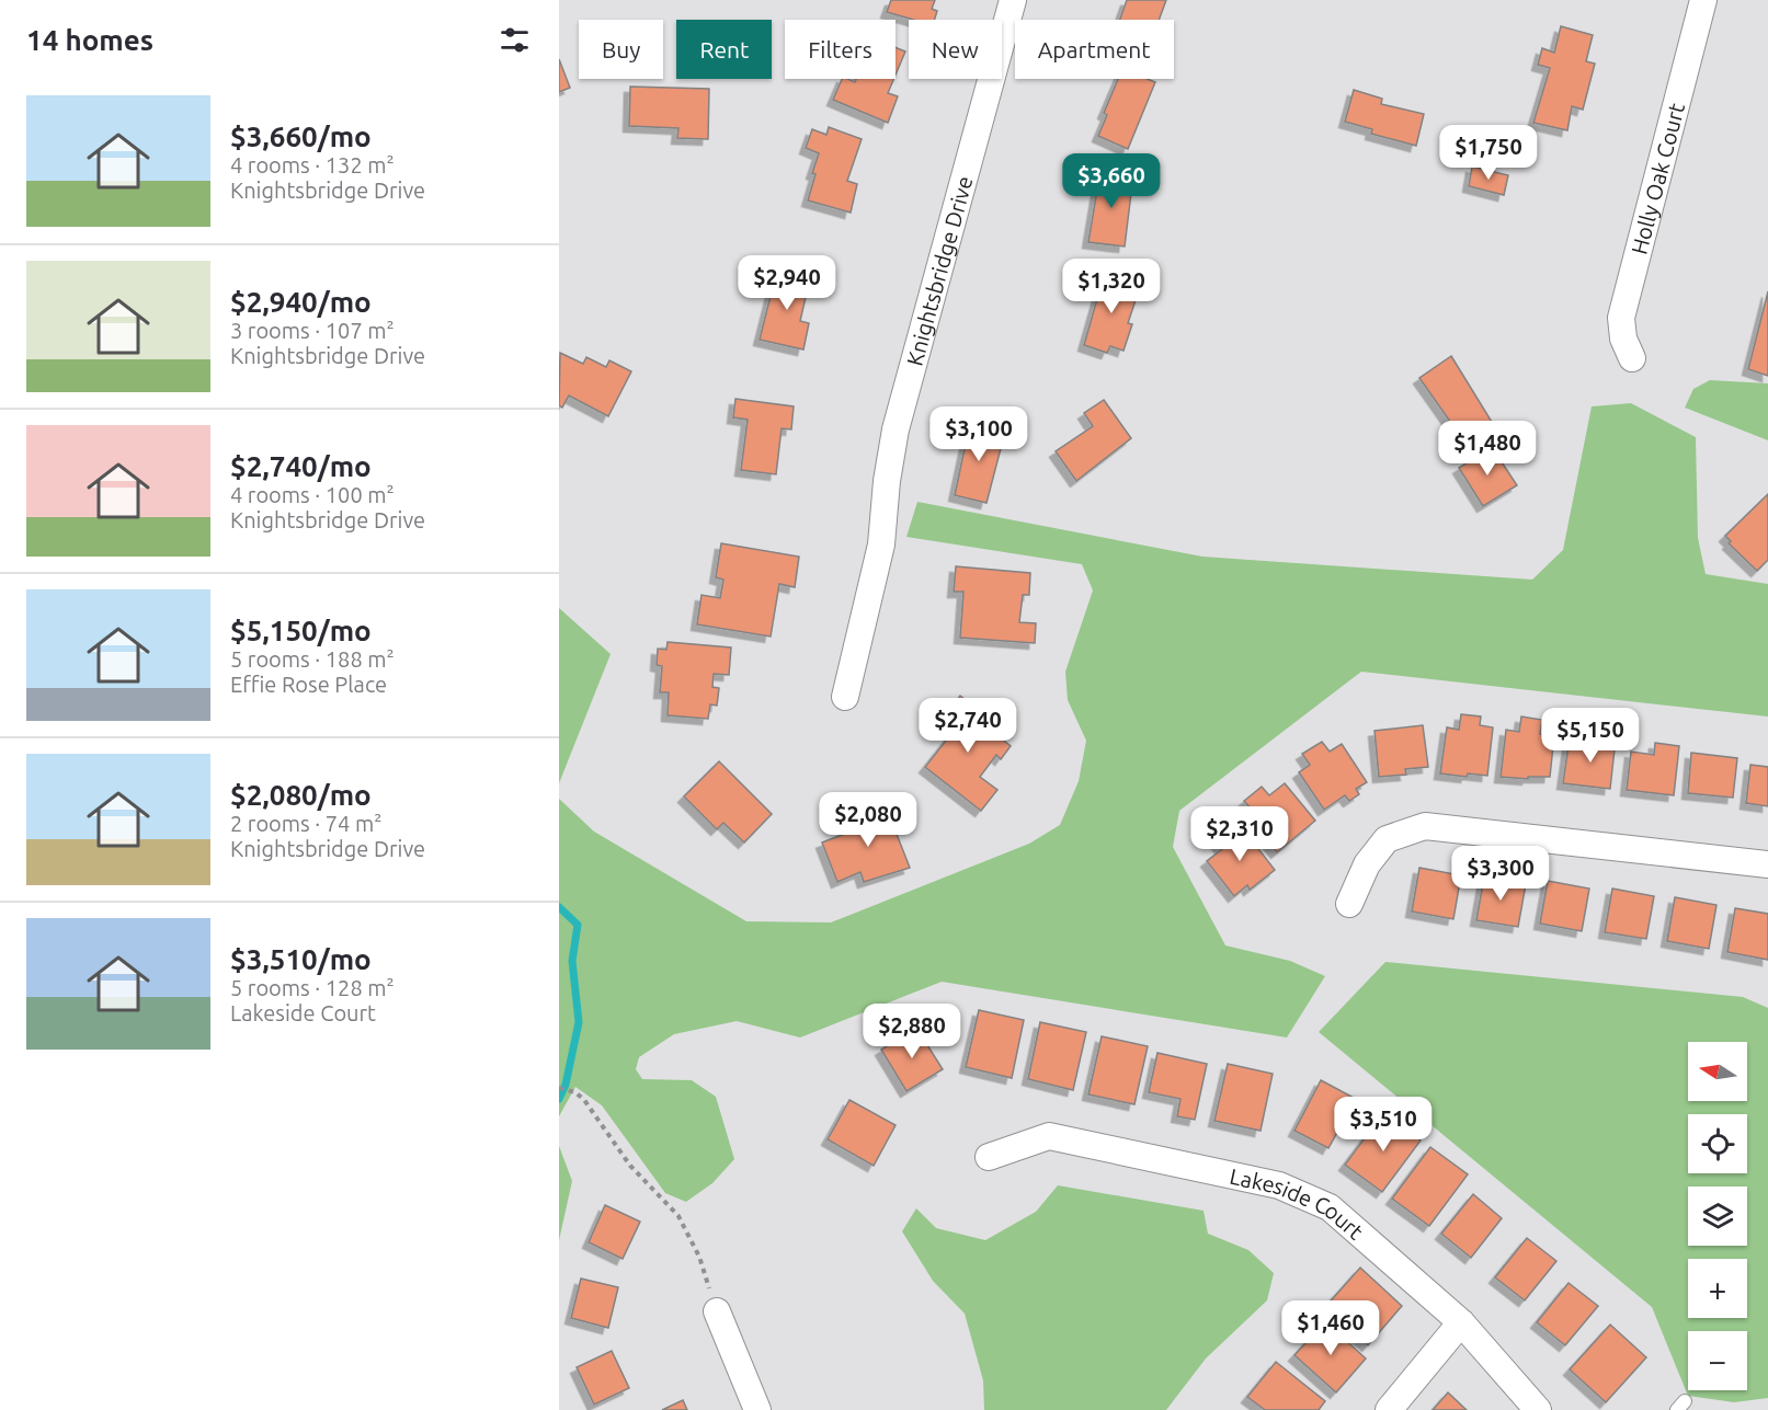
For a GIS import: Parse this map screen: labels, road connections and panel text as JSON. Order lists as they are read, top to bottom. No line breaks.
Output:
{"streets":{"street":["Holly Oak Court","Knightsbridge Drive","Lakeside Court"]},"north":"left","page":{"heading":"14 homes","chip":["Buy","Rent","Filters","New","Apartment"],"list":[{"name":"$3,660/mo","note":"4 rooms · 132 m² · Knightsbridge Drive"},{"name":"$2,940/mo","note":"3 rooms · 107 m² · Knightsbridge Drive"},{"name":"$2,740/mo","note":"4 rooms · 100 m² · Knightsbridge Drive"},{"name":"$5,150/mo","note":"5 rooms · 188 m² · Effie Rose Place"},{"name":"$2,080/mo","note":"2 rooms · 74 m² · Knightsbridge Drive"},{"name":"$3,510/mo","note":"5 rooms · 128 m² · Lakeside Court"}],"price":["$1,750","$3,660","$2,940","$1,320","$3,100","$1,480","$2,740","$5,150","$2,080","$2,310","$3,300","$2,880","$3,510","$1,460"],"map_buttons":["+","−"]}}
